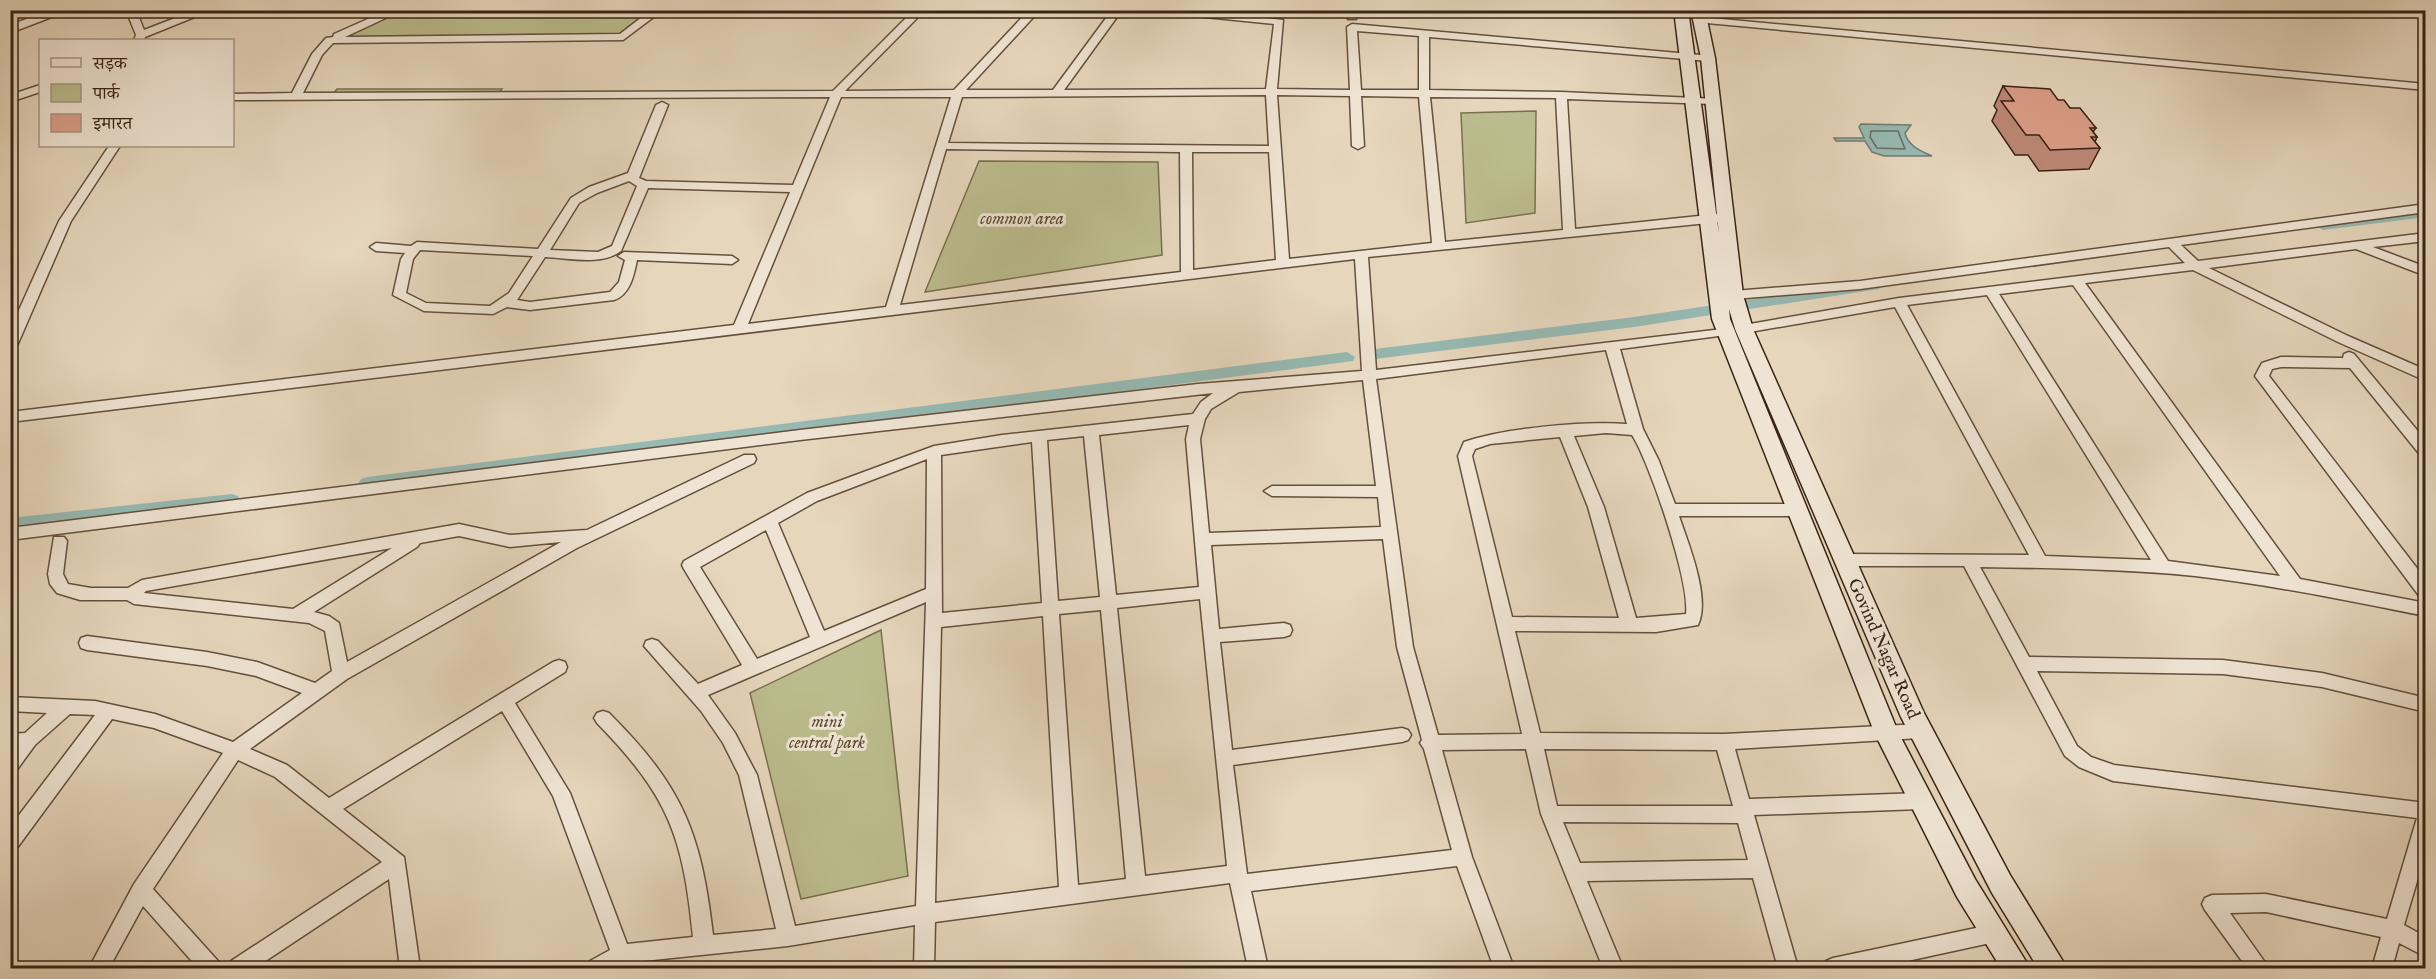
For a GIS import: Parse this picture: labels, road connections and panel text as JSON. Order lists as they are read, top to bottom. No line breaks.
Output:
{"streets":{"main road":["Govind Nagar Road"]},"parks":["common area","mini central park"],"legend":["सड़क","पार्क","इमारत"]}
